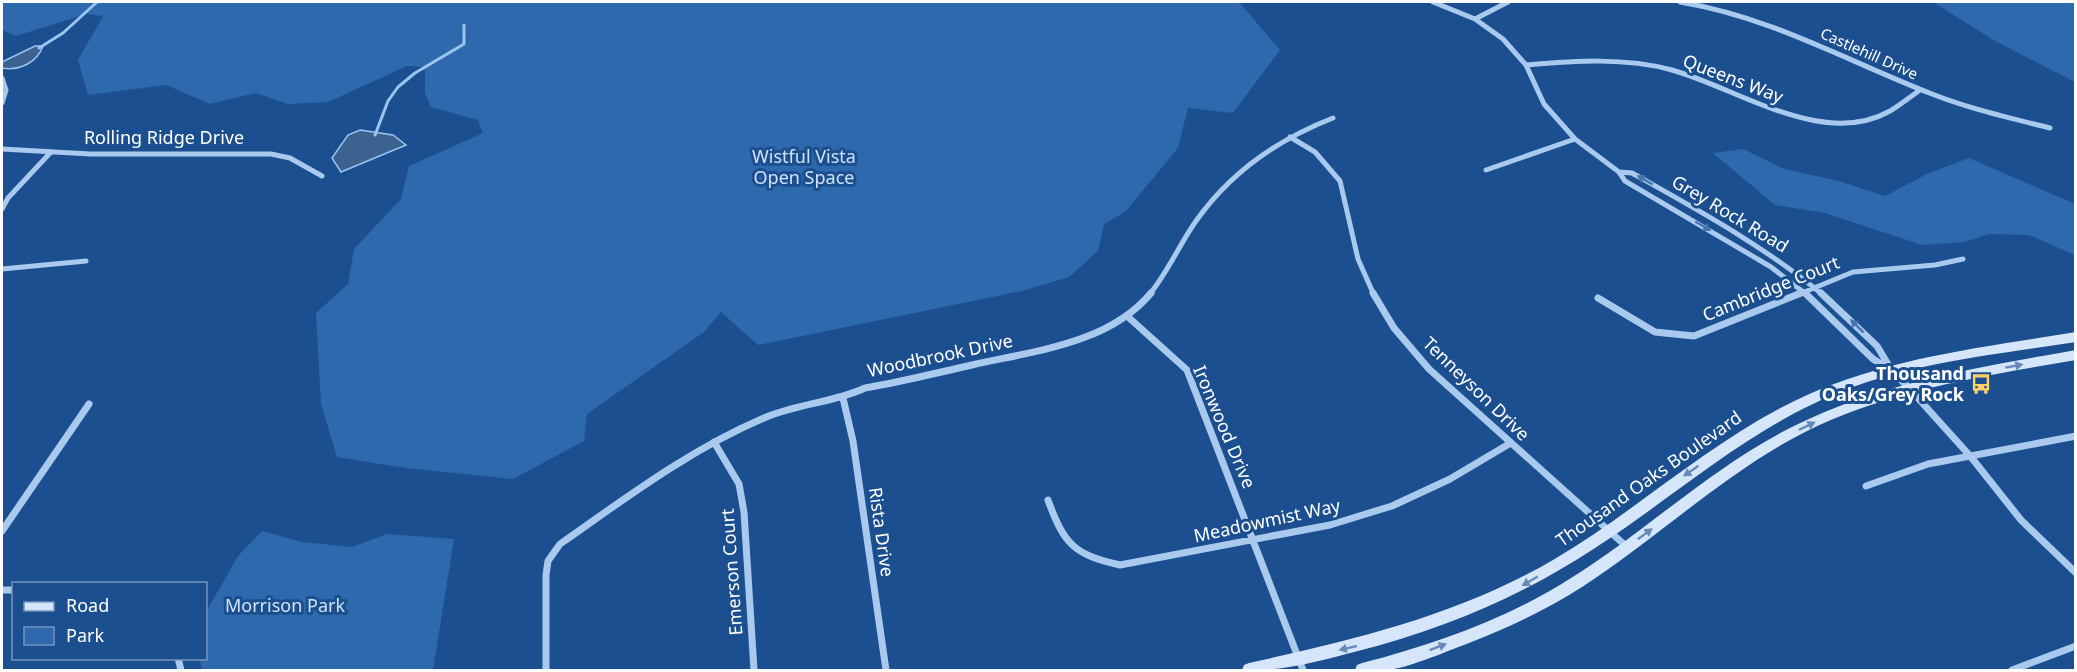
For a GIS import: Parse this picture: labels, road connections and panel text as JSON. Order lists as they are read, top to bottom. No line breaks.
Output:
{"streets":{"main road":["Thousand Oaks Boulevard"],"street":["Castlehill Drive","Queens Way","Rolling Ridge Drive","Grey Rock Road","Cambridge Court","Woodbrook Drive","Tenneyson Drive","Ironwood Drive","Meadowmist Way","Rista Drive","Emerson Court"]},"crossings":[["Castlehill Drive","Queens Way"],["Queens Way","Grey Rock Road"],["Grey Rock Road","Cambridge Court"],["Grey Rock Road","Thousand Oaks Boulevard"],["Woodbrook Drive","Tenneyson Drive"],["Woodbrook Drive","Ironwood Drive"],["Woodbrook Drive","Rista Drive"],["Woodbrook Drive","Emerson Court"],["Tenneyson Drive","Thousand Oaks Boulevard"],["Tenneyson Drive","Meadowmist Way"],["Ironwood Drive","Thousand Oaks Boulevard"],["Ironwood Drive","Meadowmist Way"]],"parks":["Wistful Vista Open Space","Morrison Park"],"places":{"bus stop":["Thousand Oaks/Grey Rock"]},"legend":["Road","Park"]}
